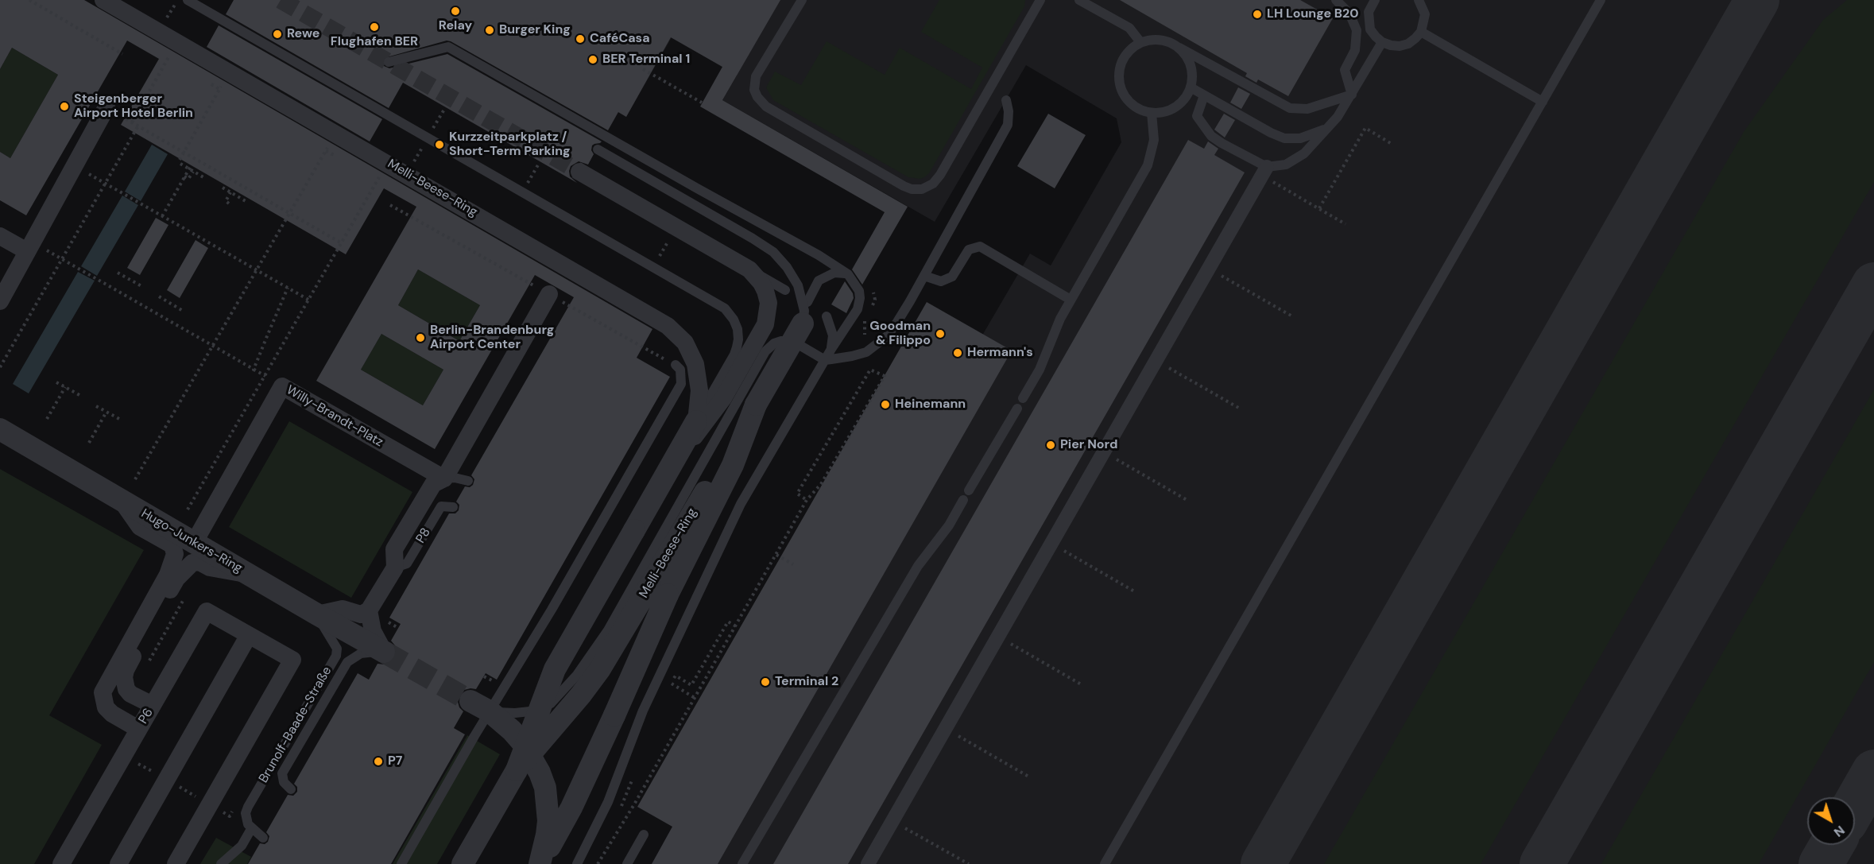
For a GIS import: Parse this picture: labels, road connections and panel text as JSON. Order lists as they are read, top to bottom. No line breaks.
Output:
{"streets":{"street":["Melli-Beese-Ring","Willy-Brandt-Platz","Hugo-Junkers-Ring","P6"],"lane":["P8","Brunolf-Baade-Straße"]},"crossings":[["Willy-Brandt-Platz","Hugo-Junkers-Ring"],["Hugo-Junkers-Ring","Brunolf-Baade-Straße"]],"places":["Relay","LH Lounge B20","Flughafen BER","Burger King","Rewe","CaféCasa","BER Terminal 1","Steigenberger Airport Hotel Berlin","Kurzzeitparkplatz / Short-Term Parking","Goodman & Filippo","Berlin-Brandenburg Airport Center","Hermann's","Heinemann","Pier Nord","Terminal 2","P7"],"north":"bottom right"}
